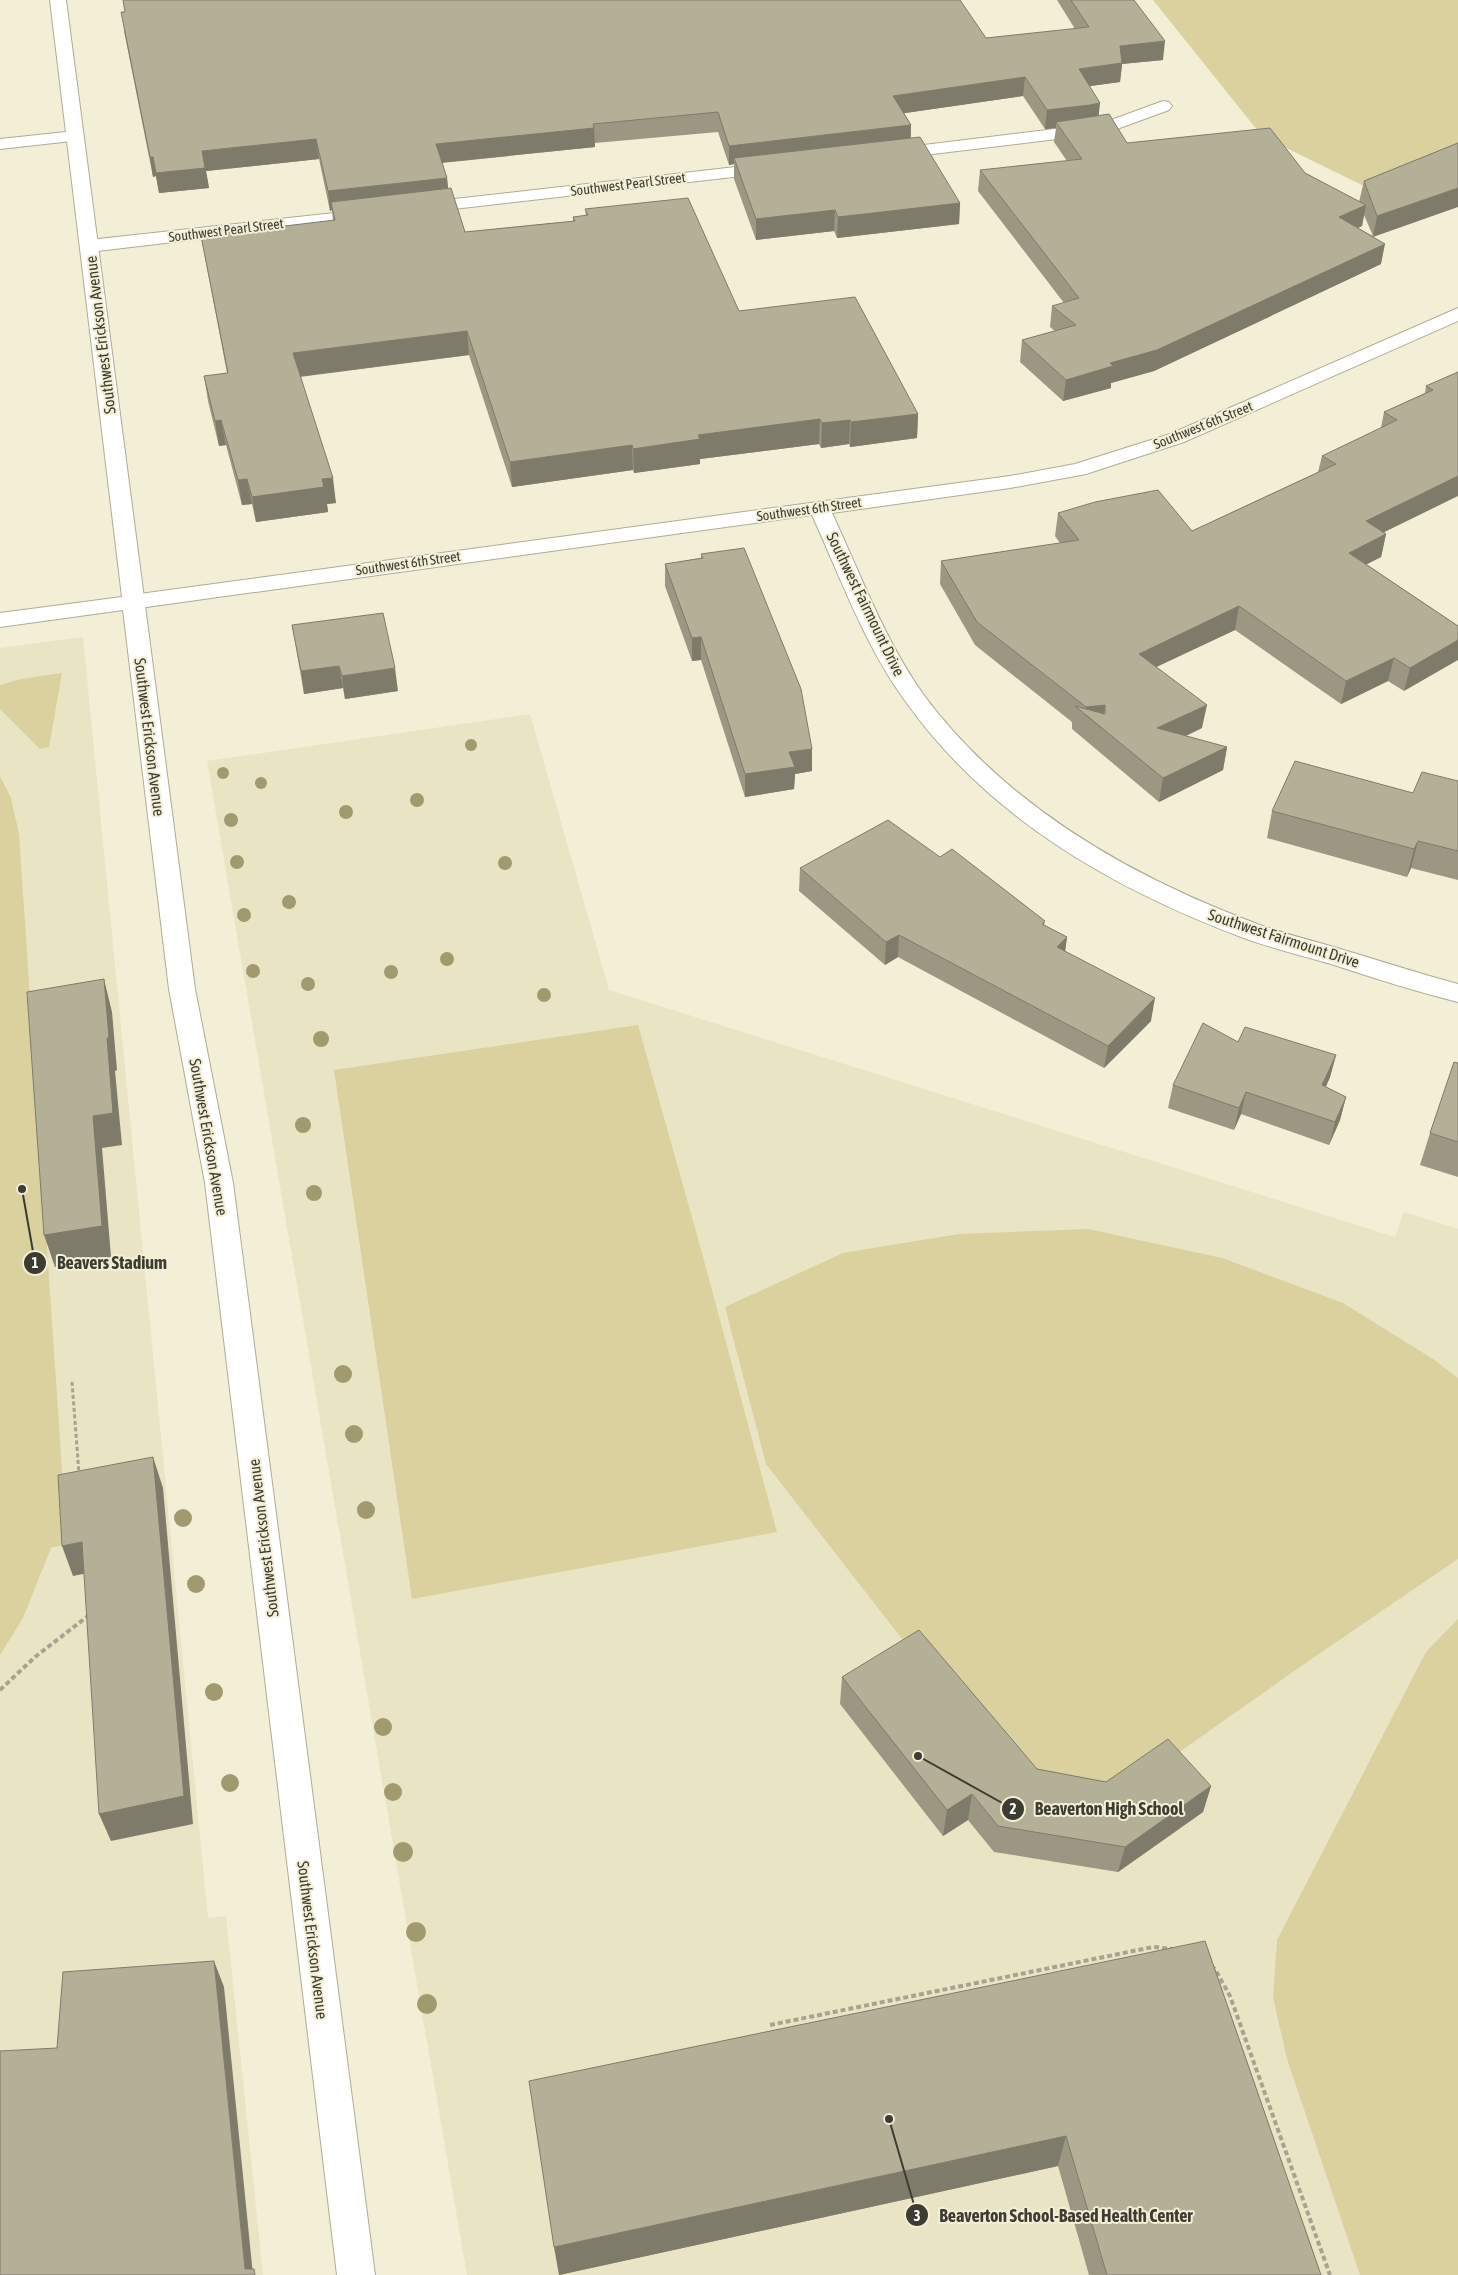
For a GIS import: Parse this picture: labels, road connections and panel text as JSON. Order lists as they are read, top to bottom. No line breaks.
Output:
{"streets":{"street":["Southwest Pearl Street","Southwest Erickson Avenue","Southwest 6th Street","Southwest Fairmount Drive"]},"crossings":[["Southwest Pearl Street","Southwest Erickson Avenue"],["Southwest Erickson Avenue","Southwest 6th Street"],["Southwest 6th Street","Southwest Fairmount Drive"]],"places":["Beavers Stadium","Beaverton High School","Beaverton School-Based Health Center"]}
